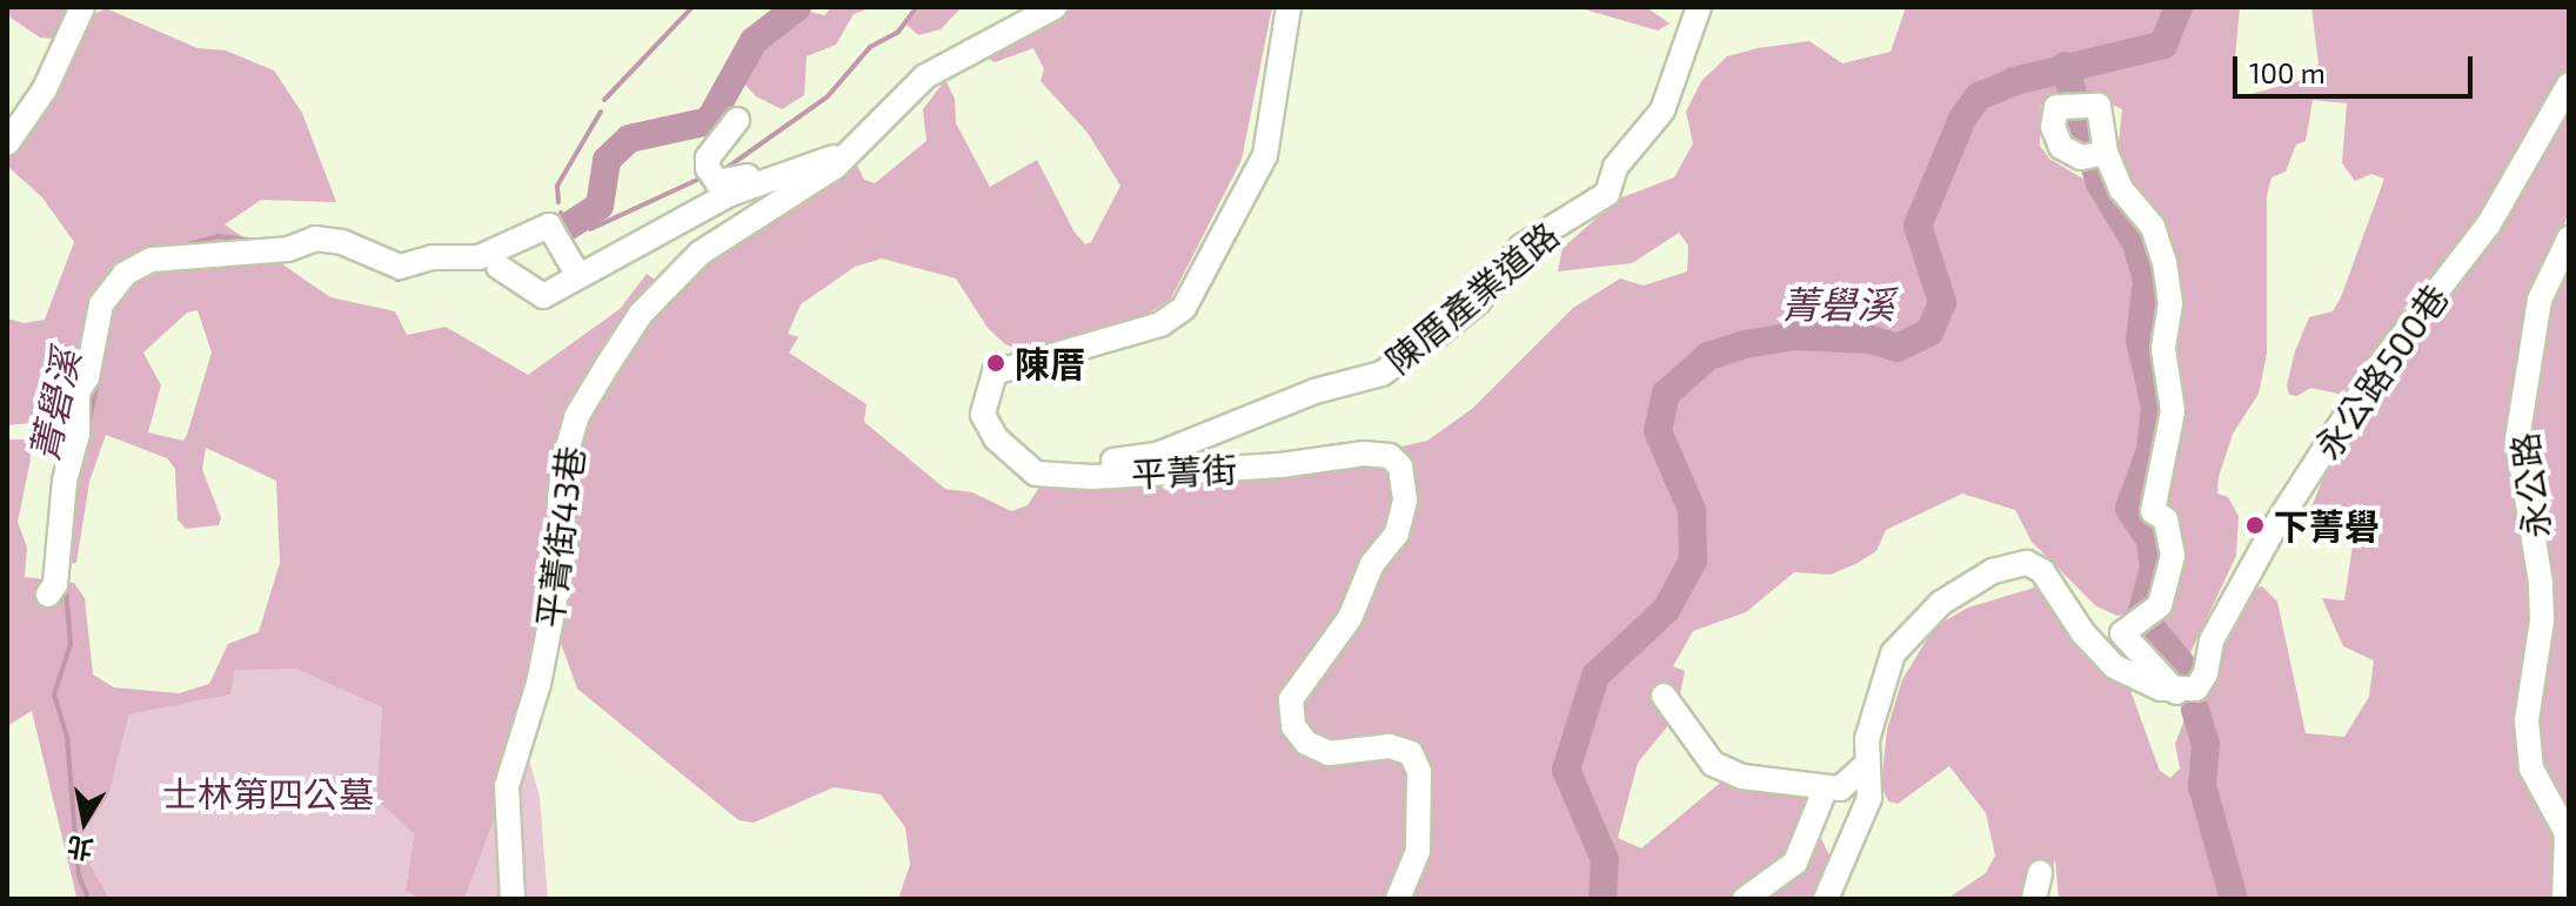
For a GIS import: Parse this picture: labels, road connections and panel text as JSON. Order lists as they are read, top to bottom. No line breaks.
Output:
{"streets":{"street":["陳厝產業道路","永公路500巷","平菁街","永公路","平菁街43巷"]},"crossings":[["陳厝產業道路","平菁街"]],"water":["菁礐溪"],"parks":["士林第四公墓"],"places":["陳厝","下菁礐"],"scale_bar":"100 m","north":"bottom"}
